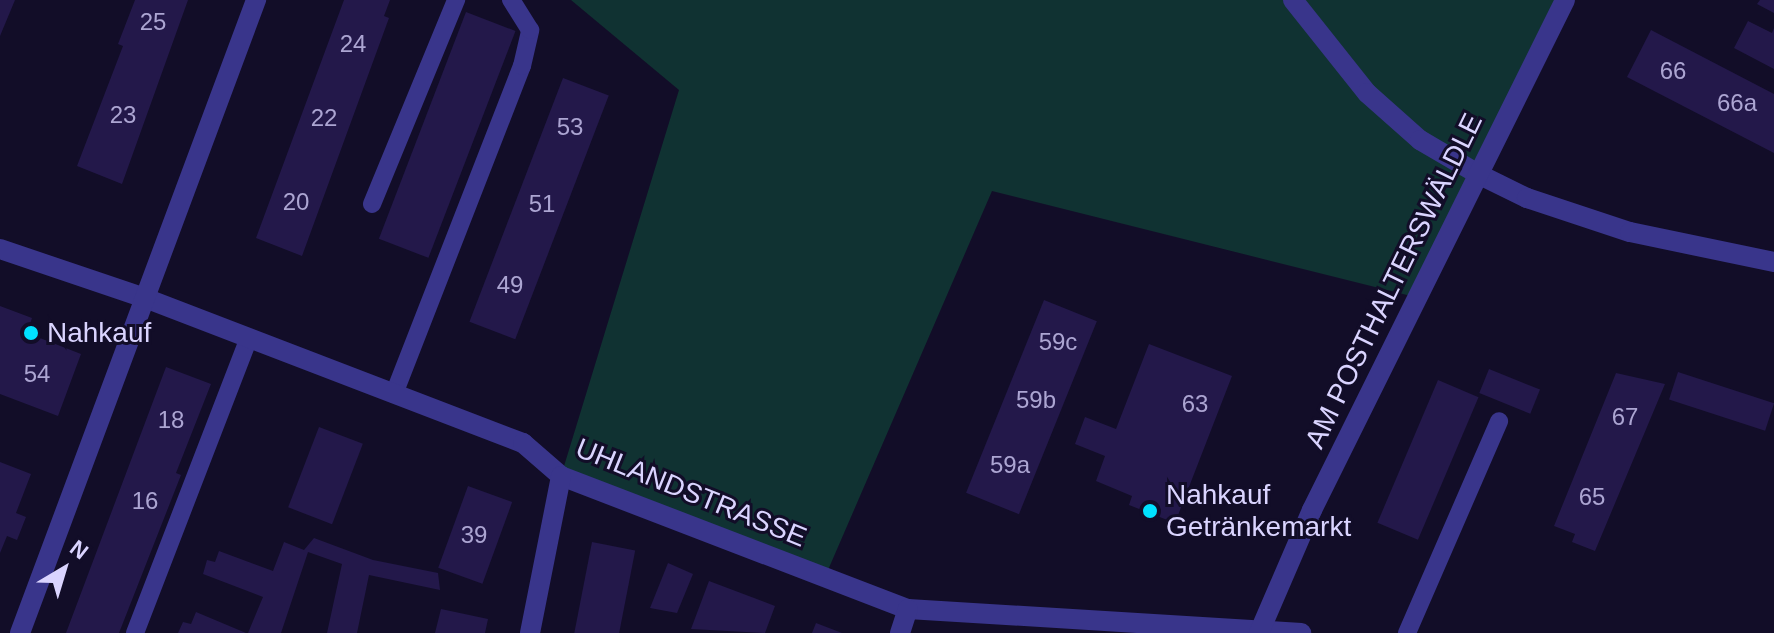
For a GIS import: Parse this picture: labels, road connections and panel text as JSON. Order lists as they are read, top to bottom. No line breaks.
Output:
{"streets":{"street":["AM POSTHALTERSWÄLDLE","UHLANDSTRASSE"]},"crossings":[["AM POSTHALTERSWÄLDLE","UHLANDSTRASSE"]],"places":["Nahkauf","Nahkauf Getränkemarkt"],"house_numbers":["25","24","66","66a","23","22","53","20","51","49","59c","54","59b","63","67","18","59a","65","16","39"],"north":"top right"}
